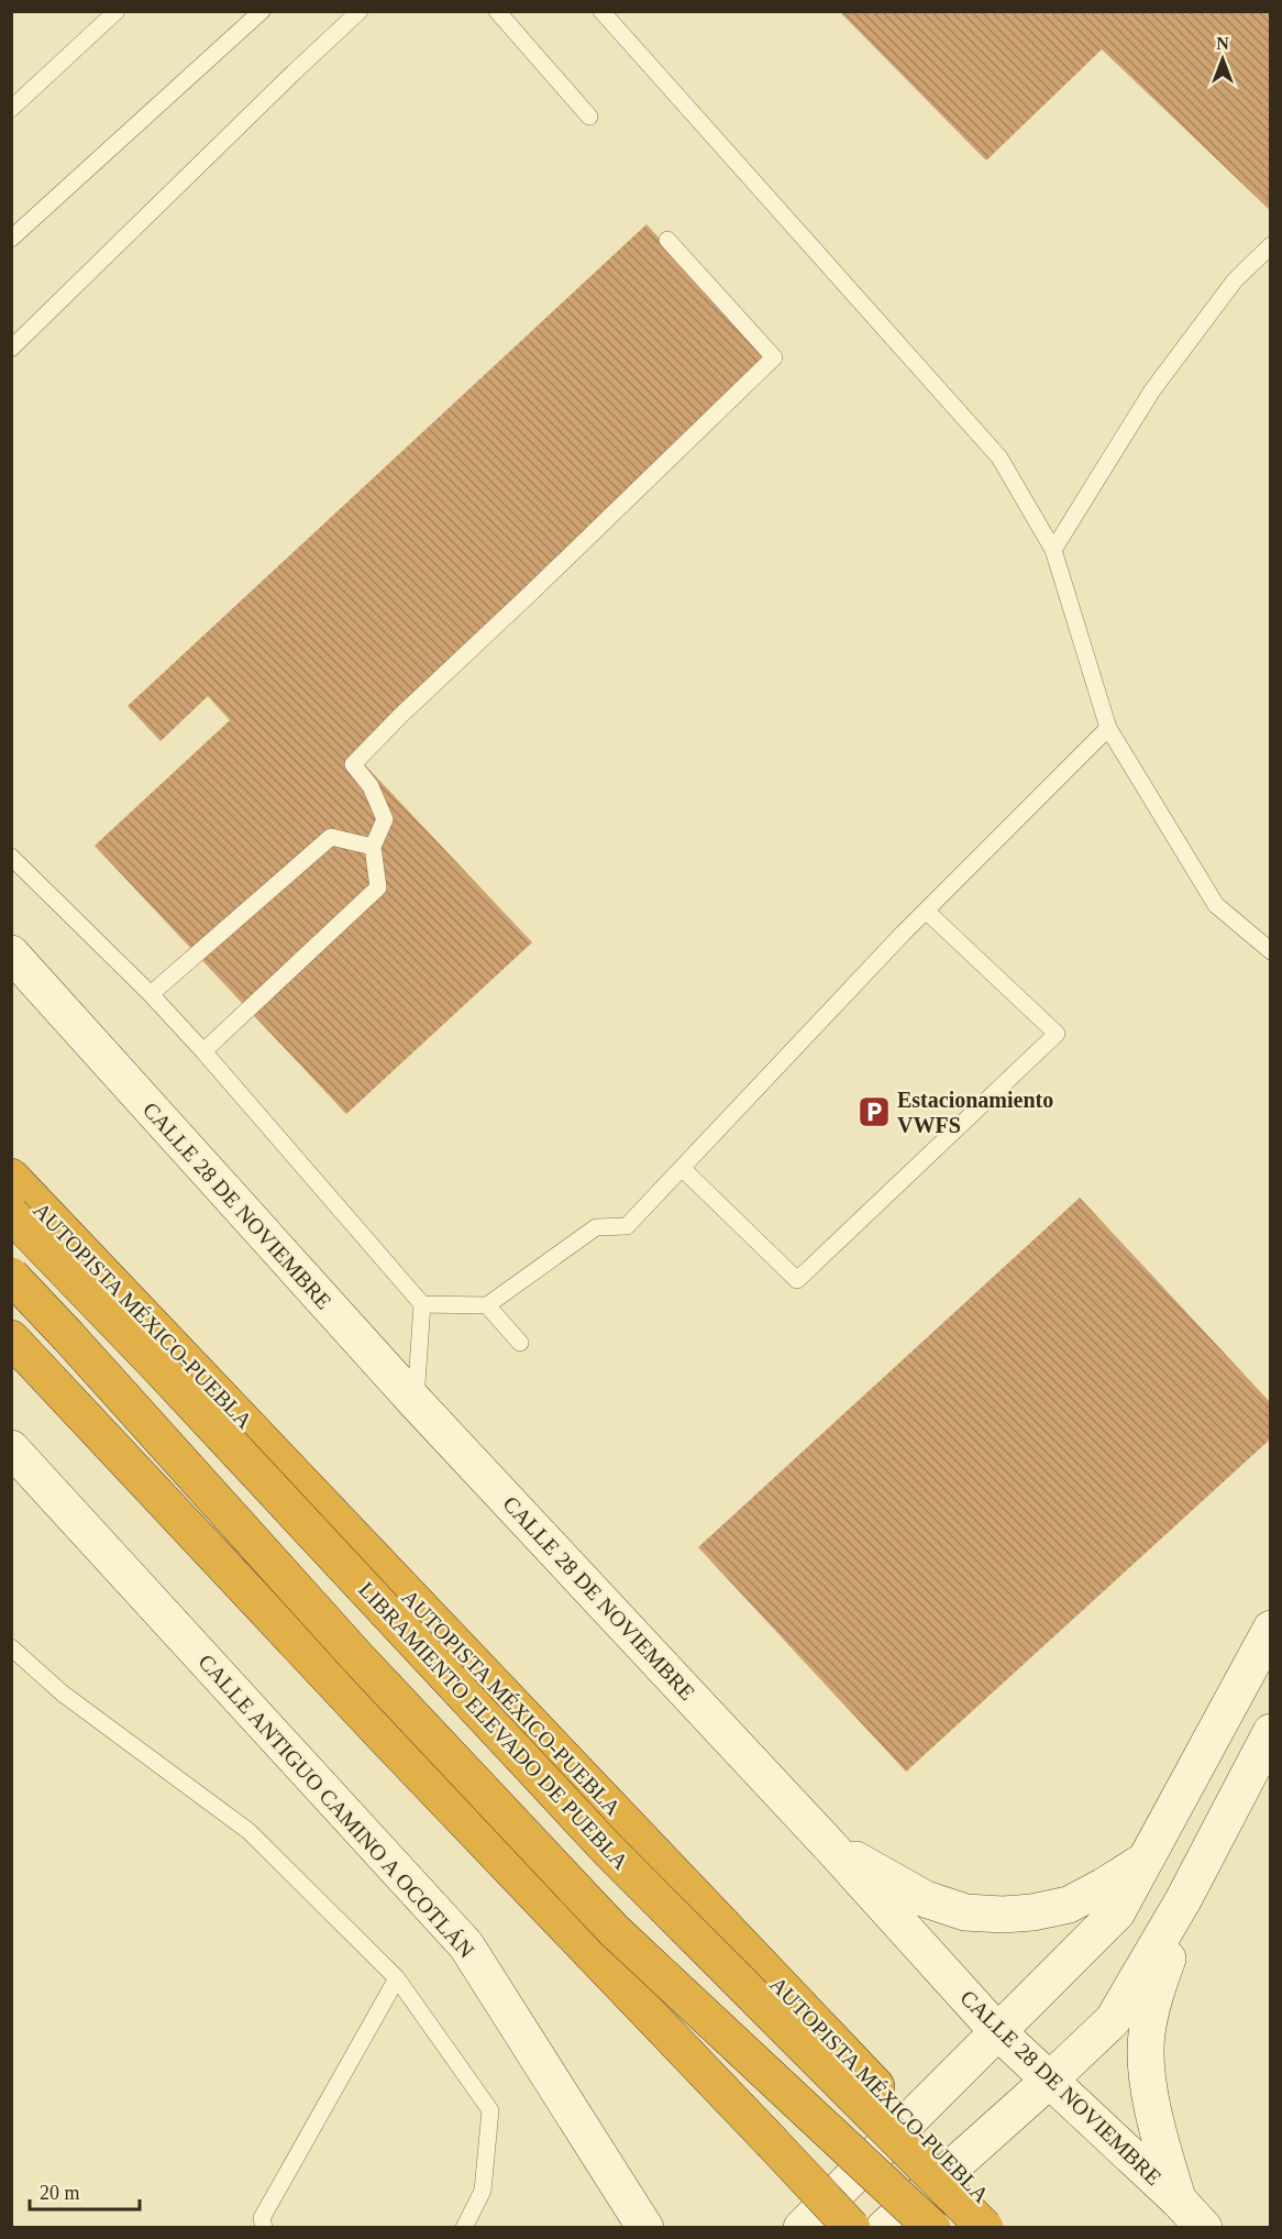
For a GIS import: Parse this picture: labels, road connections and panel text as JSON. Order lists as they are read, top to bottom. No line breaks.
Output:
{"streets":{"highway":["AUTOPISTA MÉXICO-PUEBLA","LIBRAMIENTO ELEVADO DE PUEBLA"],"street":["CALLE 28 DE NOVIEMBRE","CALLE ANTIGUO CAMINO A OCOTLÁN"]},"places":{"parking":["Estacionamiento VWFS"]},"scale_bar":"20 m","north":"top"}
